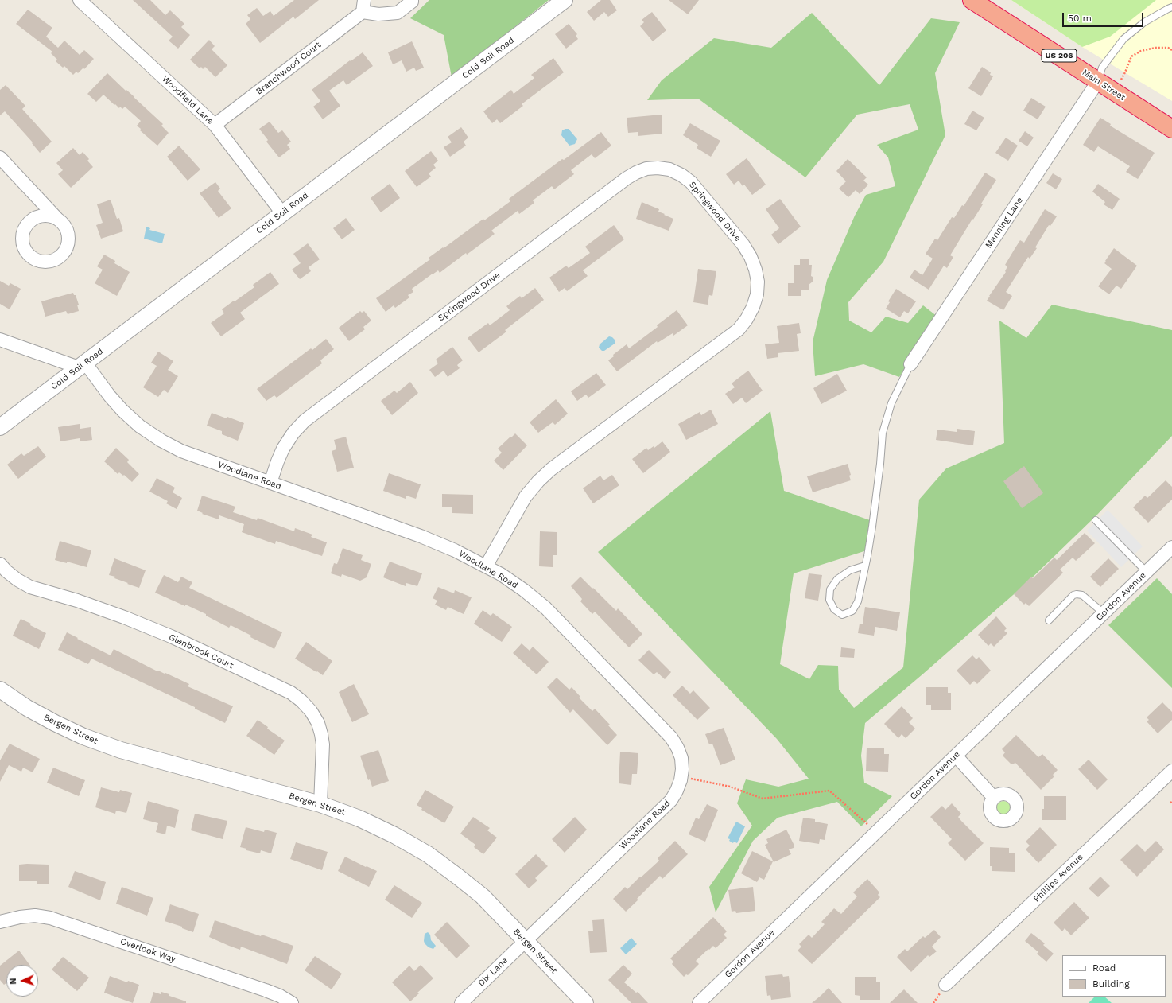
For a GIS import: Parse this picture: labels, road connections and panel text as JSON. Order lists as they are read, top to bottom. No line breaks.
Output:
{"streets":{"highway":["US 206","Main Street"],"street":["Cold Soil Road","Branchwood Court","Woodfield Lane","Springwood Drive","Manning Lane","Woodlane Road","Gordon Avenue","Glenbrook Court","Bergen Street","Phillips Avenue","Overlook Way","Dix Lane"]},"crossings":[["Cold Soil Road","Woodfield Lane"],["Cold Soil Road","Woodlane Road"],["Branchwood Court","Woodfield Lane"],["Main Street","Manning Lane"],["Springwood Drive","Woodlane Road"],["Woodlane Road","Bergen Street"],["Woodlane Road","Dix Lane"],["Glenbrook Court","Bergen Street"],["Bergen Street","Dix Lane"]],"legend":["Road","Building"],"scale_bar":"50 m","north":"left"}
